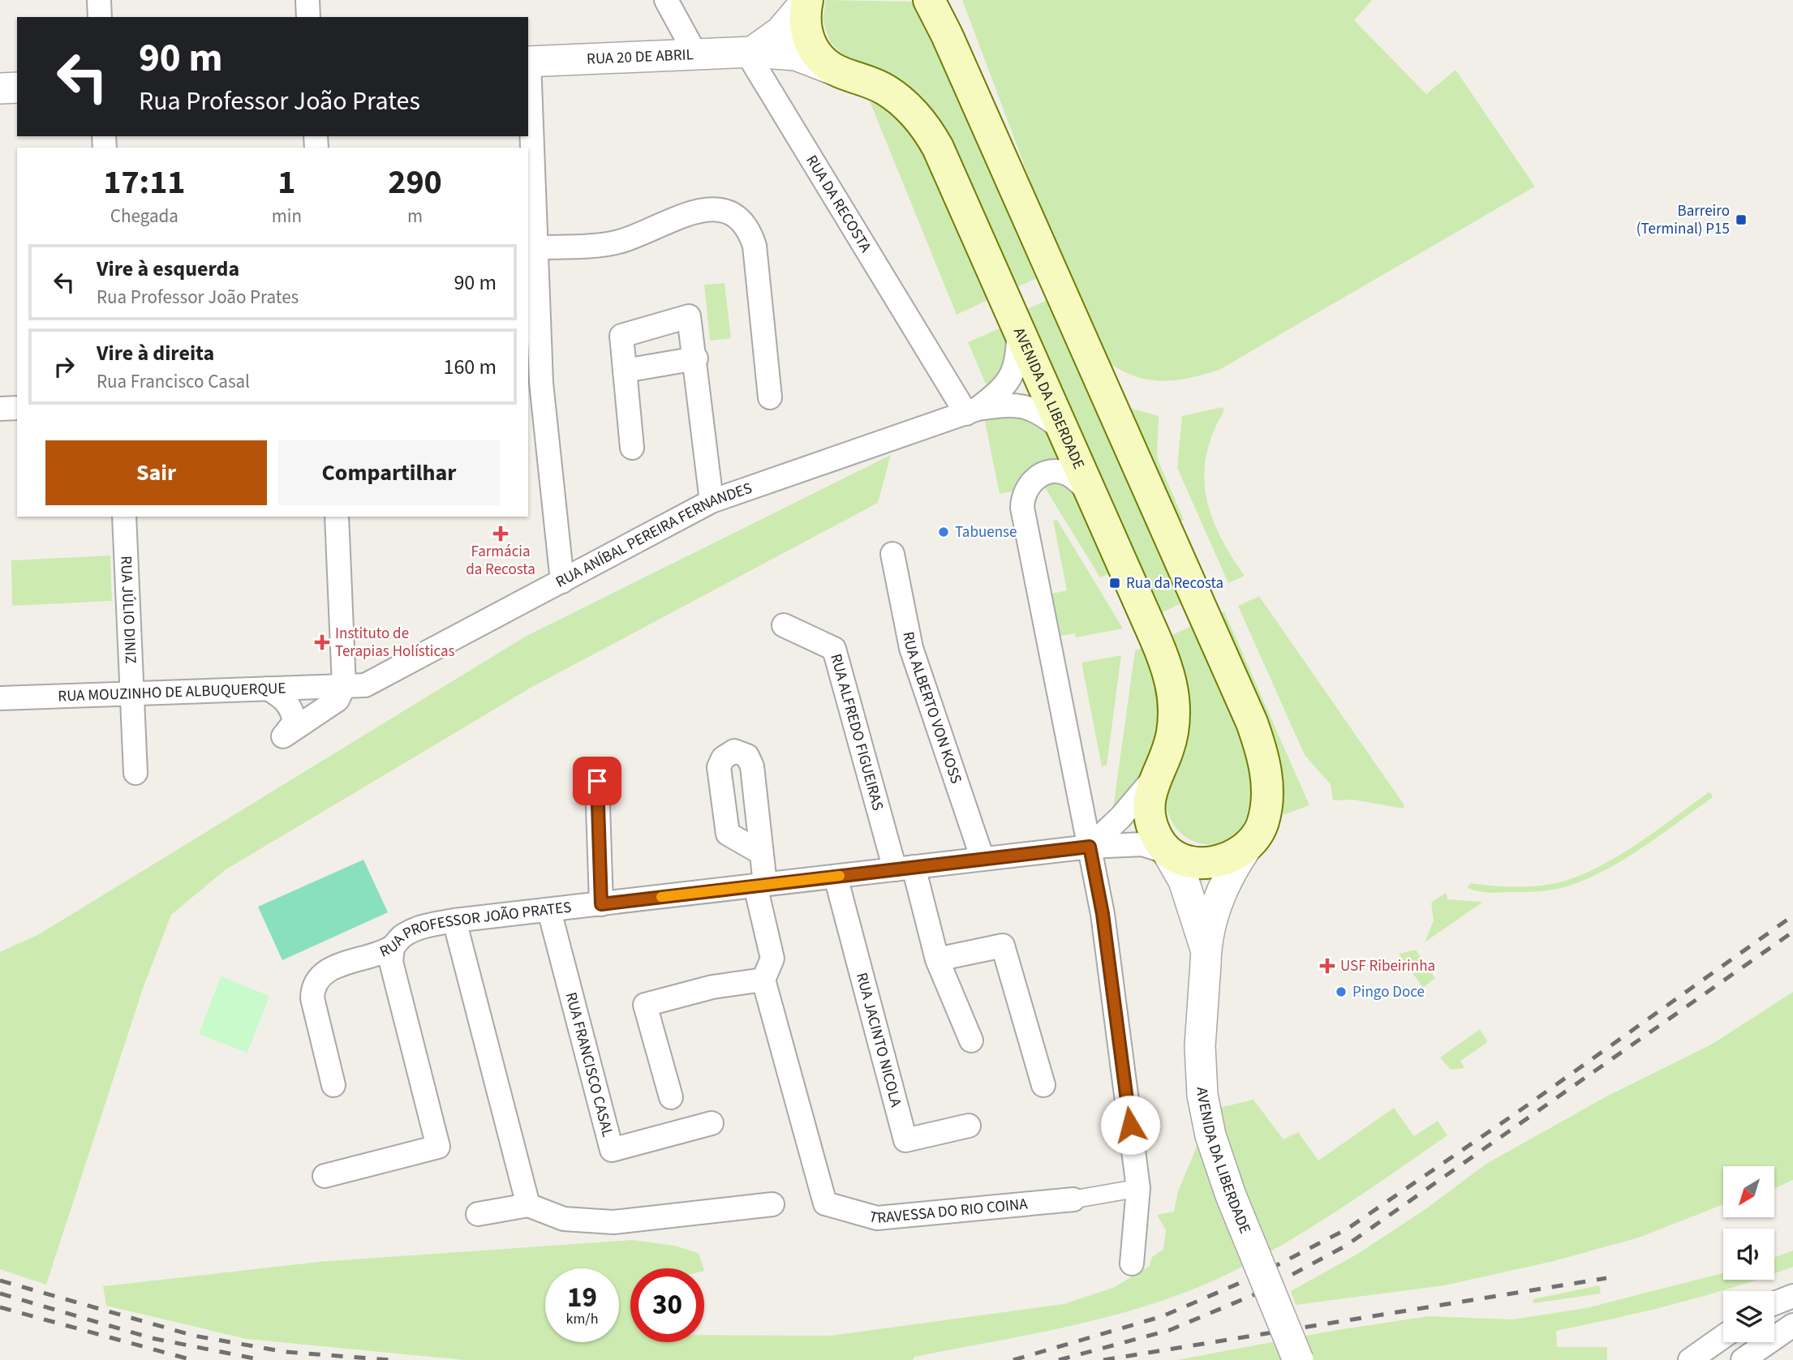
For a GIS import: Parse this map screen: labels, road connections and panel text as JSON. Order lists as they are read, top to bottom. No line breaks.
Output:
{"streets":{"main road":["AVENIDA DA LIBERDADE"],"street":["RUA 20 DE ABRIL","RUA DA RECOSTA","RUA ANÍBAL PEREIRA FERNANDES","RUA JÚLIO DINIZ","RUA MOUZINHO DE ALBUQUERQUE","RUA ALBERTO VON KOSS","RUA ALFREDO FIGUEIRAS","RUA PROFESSOR JOÃO PRATES","RUA JACINTO NICOLA","RUA FRANCISCO CASAL","TRAVESSA DO RIO COINA"]},"crossings":[["RUA 20 DE ABRIL","RUA DA RECOSTA"],["RUA 20 DE ABRIL","AVENIDA DA LIBERDADE"],["RUA DA RECOSTA","RUA ANÍBAL PEREIRA FERNANDES"],["AVENIDA DA LIBERDADE","RUA PROFESSOR JOÃO PRATES"],["RUA ANÍBAL PEREIRA FERNANDES","RUA MOUZINHO DE ALBUQUERQUE"],["RUA JÚLIO DINIZ","RUA MOUZINHO DE ALBUQUERQUE"],["RUA ALBERTO VON KOSS","RUA PROFESSOR JOÃO PRATES"],["RUA ALFREDO FIGUEIRAS","RUA PROFESSOR JOÃO PRATES"],["RUA PROFESSOR JOÃO PRATES","RUA JACINTO NICOLA"],["RUA PROFESSOR JOÃO PRATES","RUA FRANCISCO CASAL"]],"places":{"transit":["Barreiro (Terminal) P15","Rua da Recosta"],"other":["Tabuense","Pingo Doce"],"health":["Farmácia da Recosta","Instituto de Terapias Holísticas","USF Ribeirinha"]},"north":"bottom left","page":{"turn":["90 m","Rua Professor João Prates"],"eta":["17:11","Chegada","1","min","290","m"],"list":[{"name":"Vire à esquerda","note":"Rua Professor João Prates","value":"90 m"},{"name":"Vire à direita","note":"Rua Francisco Casal","value":"160 m"}],"buttons":["Sair","Compartilhar"],"speed":"19 km/h","limit":"30"}}
